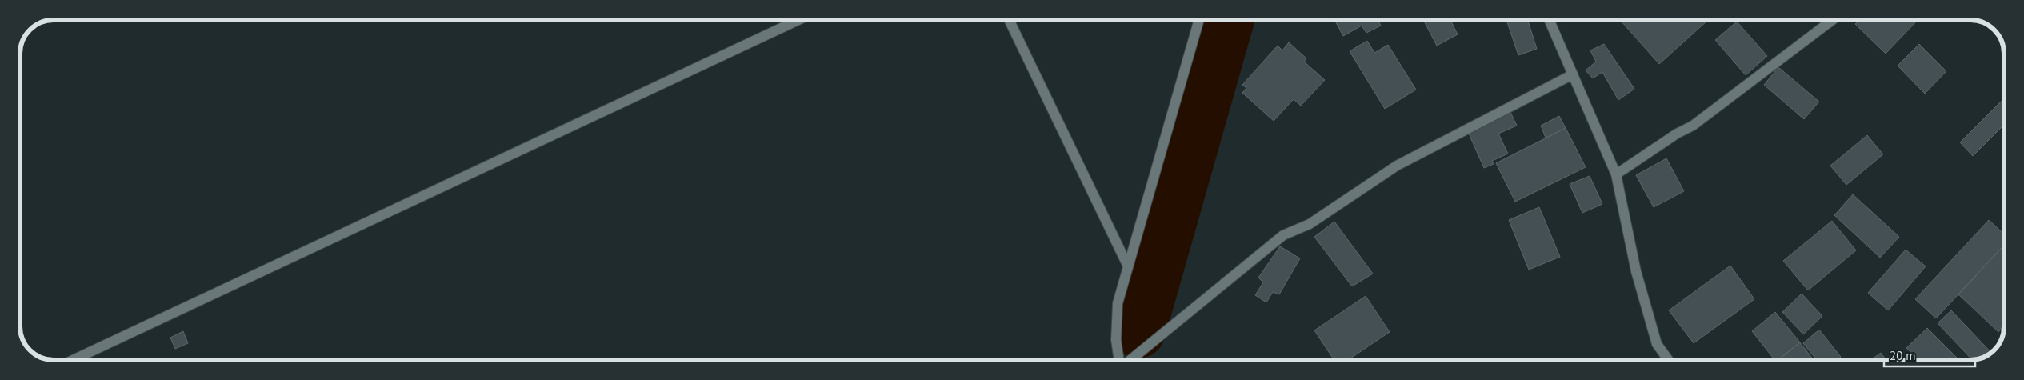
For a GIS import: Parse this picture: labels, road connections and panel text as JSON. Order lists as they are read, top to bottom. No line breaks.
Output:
{"scale_bar":"20 m"}
